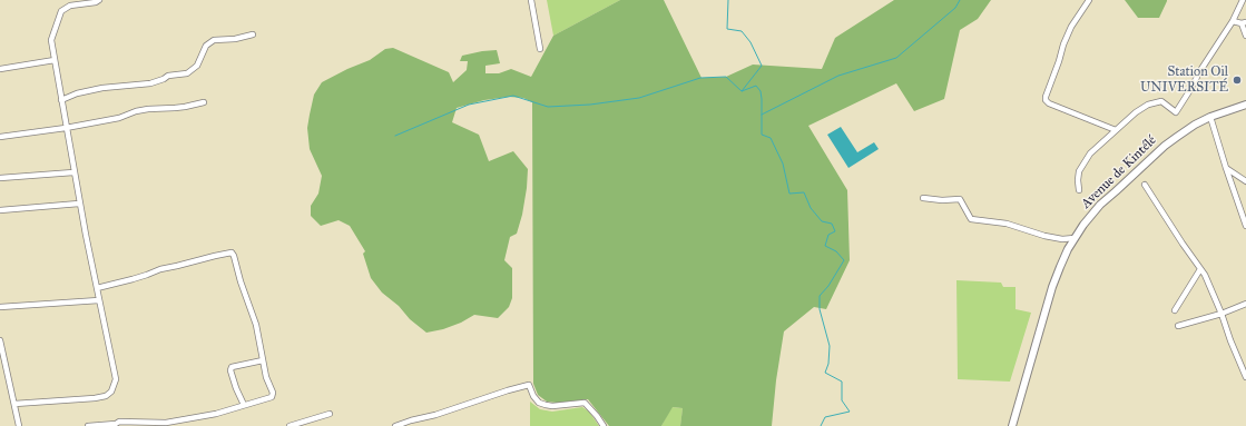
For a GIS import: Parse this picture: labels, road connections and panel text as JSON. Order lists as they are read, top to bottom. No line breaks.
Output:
{"streets":{"main road":["Avenue de Kintélé"]},"places":["Station Oil UNIVERSITÉ"]}
